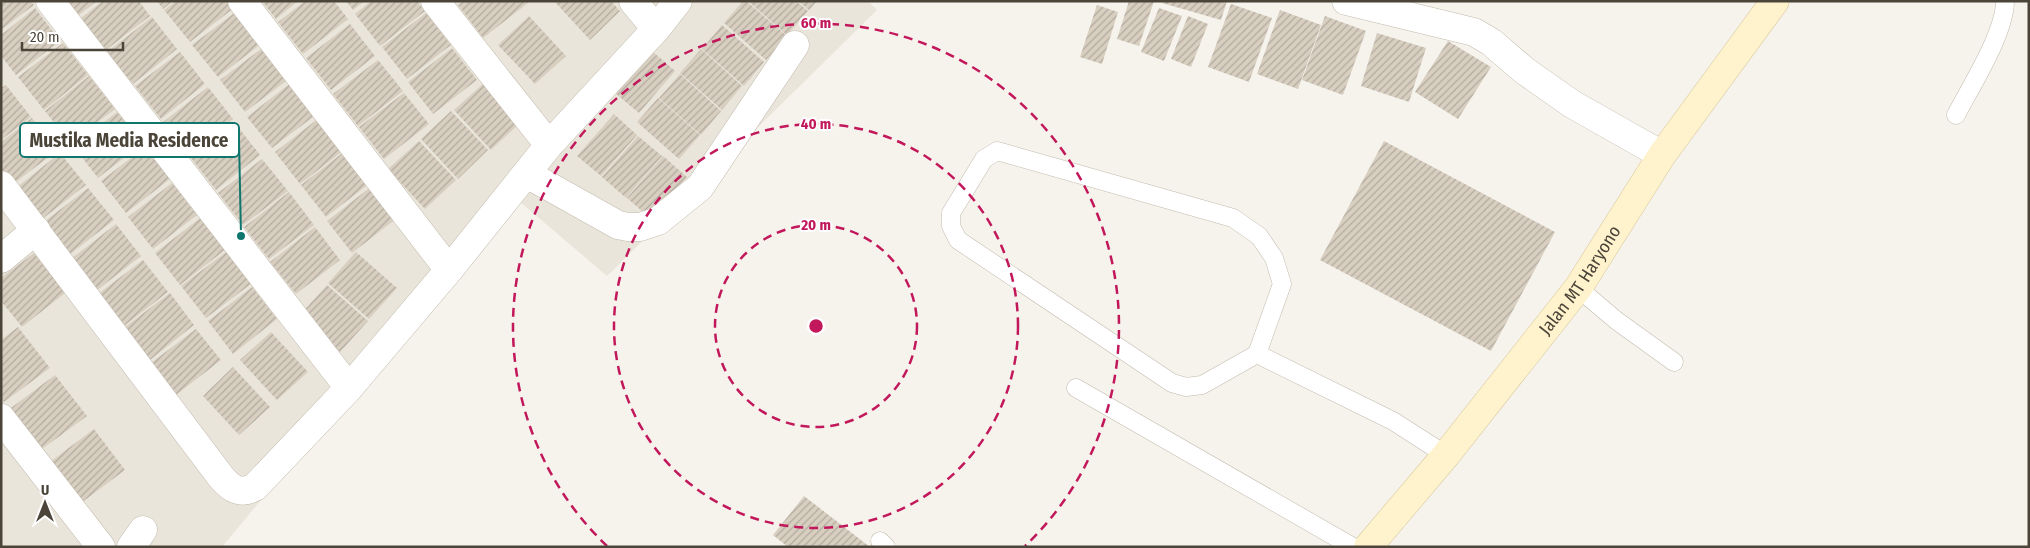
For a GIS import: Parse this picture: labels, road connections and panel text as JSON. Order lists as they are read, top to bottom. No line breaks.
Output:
{"streets":{"main road":["Jalan MT Haryono"]},"places":["Mustika Media Residence"],"scale_bar":"20 m","north":"top","rings":["60 m","40 m","20 m"]}
